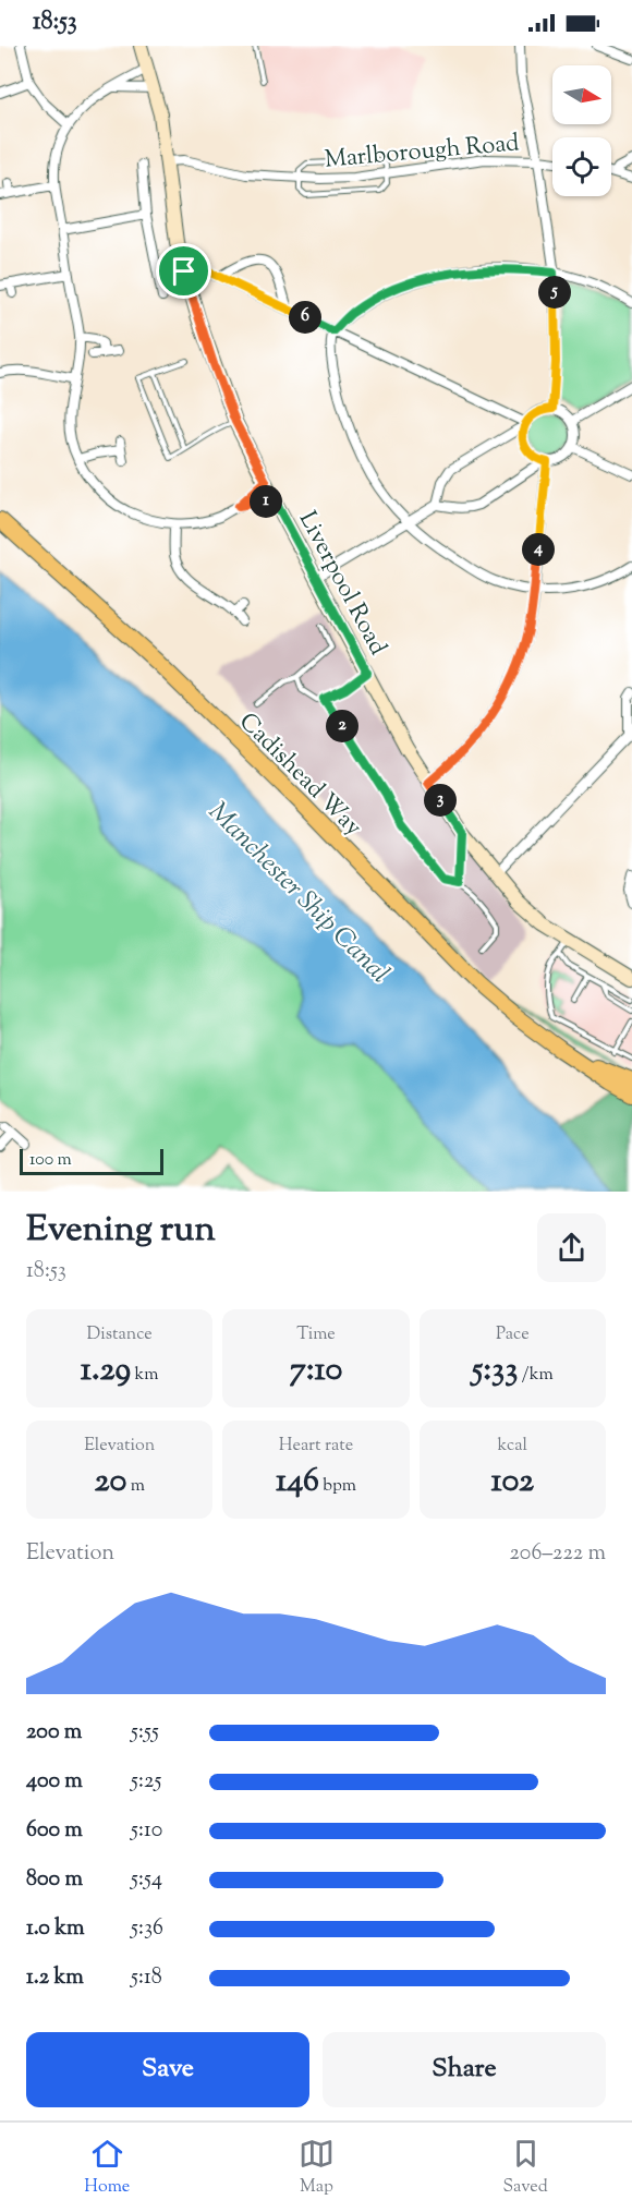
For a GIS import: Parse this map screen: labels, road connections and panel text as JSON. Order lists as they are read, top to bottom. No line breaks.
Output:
{"streets":{"highway":["Cadishead Way"],"main road":["Liverpool Road"],"street":["Marlborough Road"]},"crossings":[["Marlborough Road","Liverpool Road"]],"water":["Manchester Ship Canal"],"scale_bar":"100 m","north":"right","page":{"status":"18:53","pins":["5","6","1","4","2","3"],"scale":"100 m","heading":["Evening run","18:53"],"stats":[["Distance","1.29 km"],["Time","7:10"],["Pace","5:33 /km"],["Elevation","20 m"],["Heart rate","146 bpm"],["kcal","102"]],"chart":["Elevation","206–222 m"],"list":[{"name":"200 m","note":"5:55"},{"name":"400 m","note":"5:25"},{"name":"600 m","note":"5:10"},{"name":"800 m","note":"5:54"},{"name":"1.0 km","note":"5:36"},{"name":"1.2 km","note":"5:18"}],"buttons":["Save","Share"],"tabs":["Home","Map","Saved"]}}
